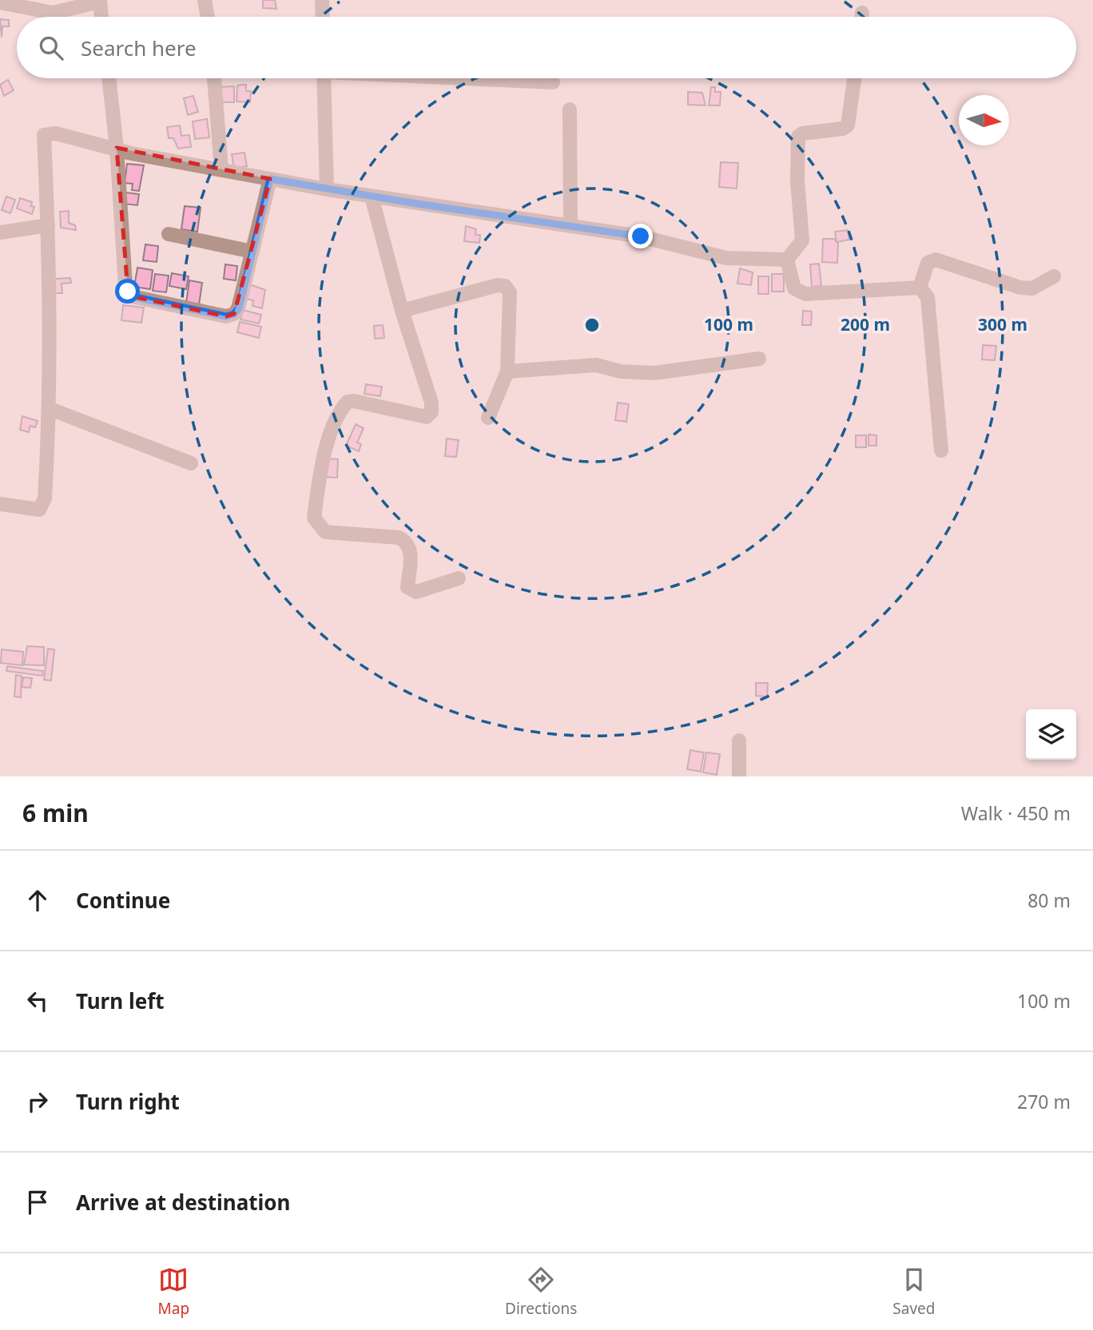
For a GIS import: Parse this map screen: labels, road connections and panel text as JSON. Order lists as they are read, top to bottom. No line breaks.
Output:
{"north":"right","page":{"search":"Search here","heading":["6 min","Walk · 450 m"],"list":[["Continue","80 m"],["Turn left","100 m"],["Turn right","270 m"],"Arrive at destination"],"nav":["Map","Directions","Saved"]},"rings":["100 m","200 m","300 m"]}
